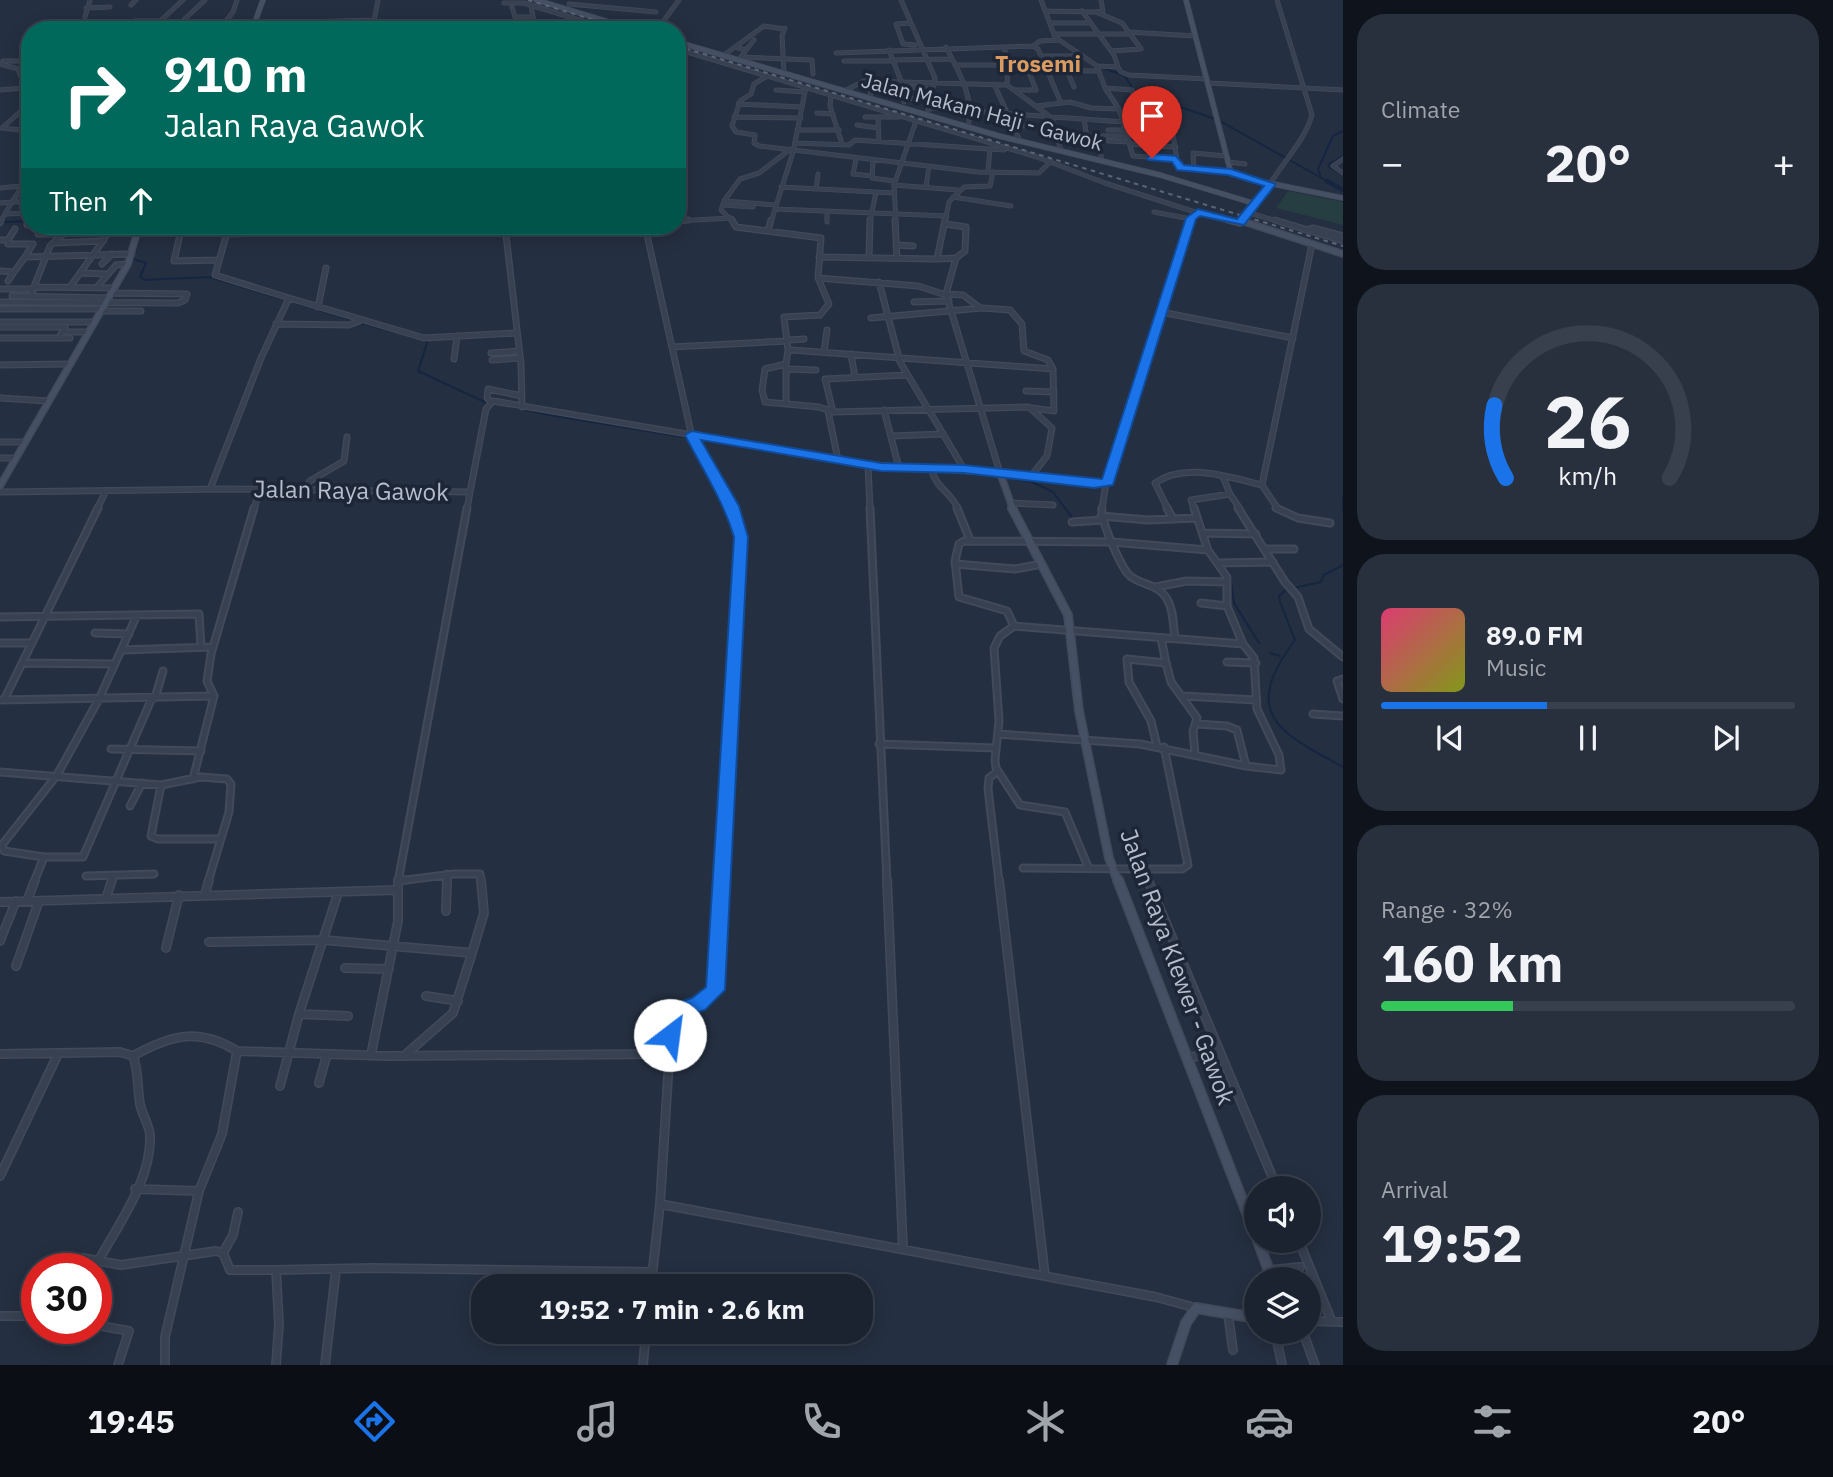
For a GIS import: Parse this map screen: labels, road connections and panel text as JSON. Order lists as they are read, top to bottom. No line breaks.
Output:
{"streets":{"main road":["Jalan Makam Haji - Gawok","Jalan Raya Klewer - Gawok"],"street":["Jalan Raya Gawok"]},"districts":["Trosemi"],"page":{"tile":["Climate",["Range · 32%","160 km"],["Arrival","19:52"]],"turn":["910 m","Jalan Raya Gawok"],"heat":["−","20°","+"],"then":"Then","song":["89.0 FM","Music"],"limit":"30","trip":"19:52 · 7 min · 2.6 km","tabs":["19:45","20°"],"gauge":["26","km/h"]}}
